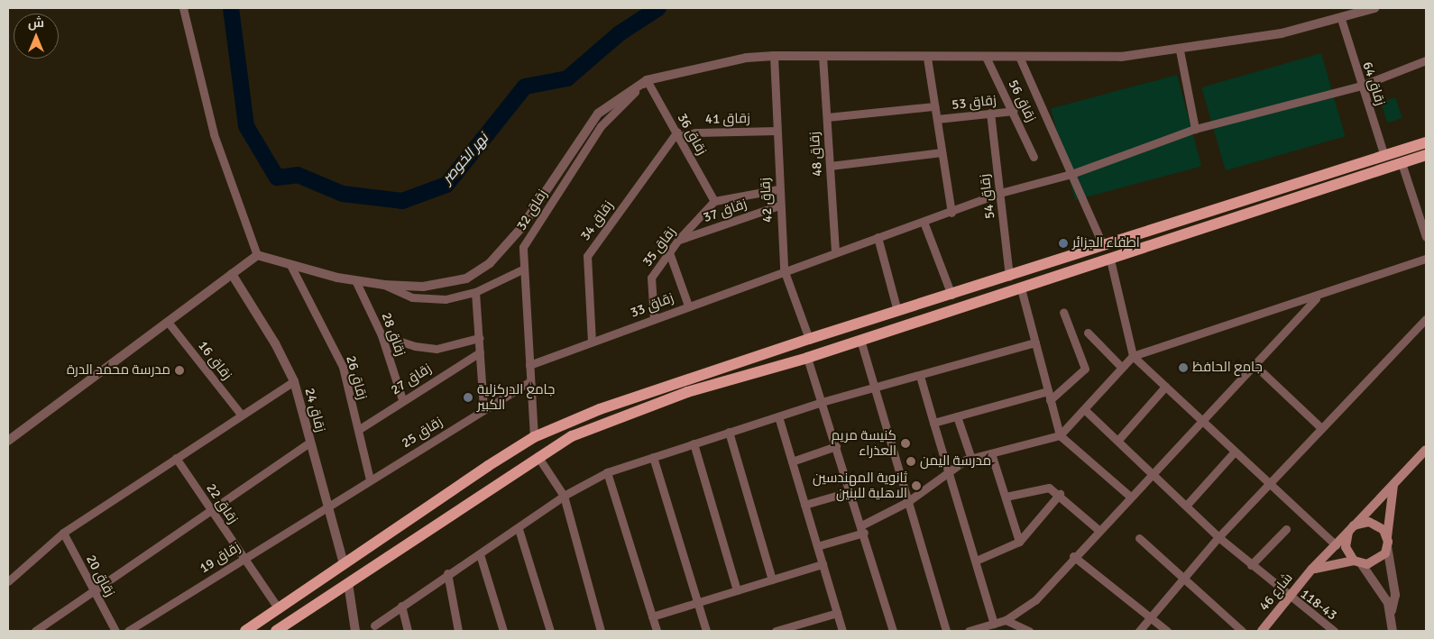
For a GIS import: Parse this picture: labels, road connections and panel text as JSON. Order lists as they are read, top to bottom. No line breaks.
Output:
{"streets":{"main road":["شارع 46"],"street":["زقاق 64","زقاق 56","زقاق 53","زقاق 41","زقاق 36","زقاق 48","زقاق 54","زقاق 42","زقاق 32","زقاق 37","زقاق 34","زقاق 35","زقاق 33","زقاق 28","زقاق 16","زقاق 26","زقاق 27","زقاق 24","زقاق 25","زقاق 22","زقاق 19","زقاق 20","118-43"]},"crossings":[["زقاق 64","زقاق 33"],["زقاق 56","زقاق 53"],["زقاق 53","زقاق 54"],["زقاق 41","زقاق 36"],["زقاق 41","زقاق 42"],["زقاق 41","زقاق 34"],["زقاق 36","زقاق 32"],["زقاق 36","زقاق 34"],["زقاق 36","زقاق 35"],["زقاق 48","زقاق 33"],["زقاق 54","زقاق 33"],["زقاق 42","زقاق 37"],["زقاق 42","زقاق 33"],["زقاق 32","زقاق 33"],["زقاق 32","زقاق 25"],["زقاق 37","زقاق 35"],["زقاق 34","زقاق 33"],["زقاق 35","زقاق 33"],["زقاق 28","زقاق 27"],["زقاق 26","زقاق 27"],["زقاق 26","زقاق 25"],["زقاق 24","زقاق 25"],["زقاق 24","زقاق 19"],["زقاق 25","زقاق 19"],["زقاق 22","زقاق 19"],["شارع 46","118-43"]],"water":["نهر الخوصر"],"places":["اطفاء الجزائر","جامع الحافظ","مدرسة محمد الدرة","جامع الدركزلية الكبير","كنيسة مريم العذراء","مدرسة اليمن","ثانوية المهندسين الاهلية للبنين"],"north":"top"}
